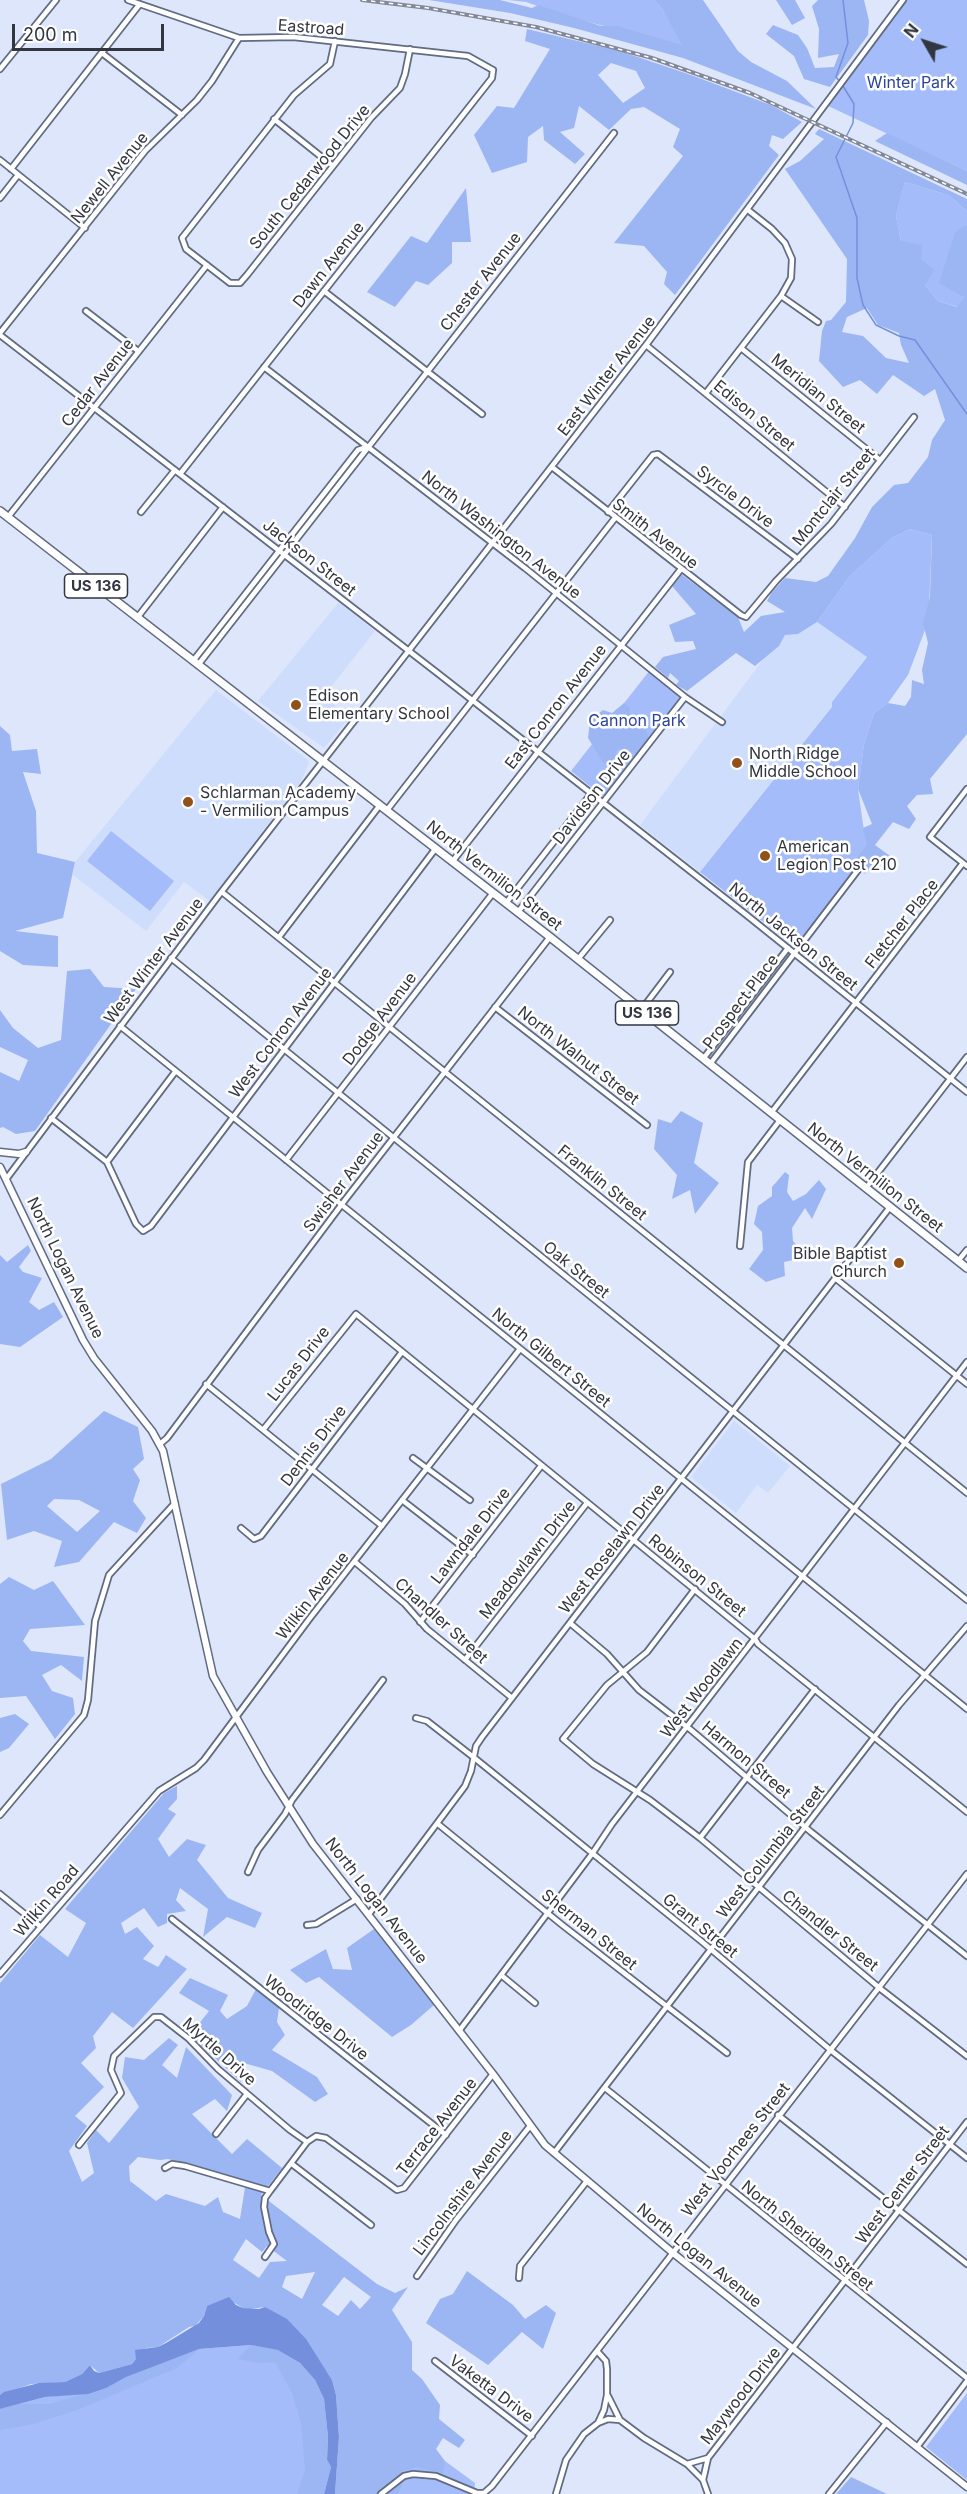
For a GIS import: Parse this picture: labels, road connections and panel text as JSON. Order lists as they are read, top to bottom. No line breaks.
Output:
{"streets":{"main road":["US 136","North Vermilion Street"],"street":["Eastroad","South Cedarwood Drive","Newell Avenue","Dawn Avenue","Chester Avenue","East Winter Avenue","Cedar Avenue","Meridian Street","Edison Street","Syrcle Drive","Montclair Street","Smith Avenue","North Washington Avenue","Jackson Street","East Conron Avenue","Davidson Drive","Fletcher Place","North Jackson Street","West Winter Avenue","Prospect Place","Dodge Avenue","West Conron Avenue","North Walnut Street","Swisher Avenue","Franklin Street","North Logan Avenue","Oak Street","North Gilbert Street","Lucas Drive","Dennis Drive","Lawndale Drive","West Roselawn Drive","Meadowlawn Drive","Robinson Street","Wilkin Avenue","Chandler Street","West Woodlawn","Harmon Street","West Columbia Street","Wilkin Road","Grant Street","Sherman Street","Woodridge Drive","Myrtle Drive","Terrace Avenue","West Voorhees Street","West Center Street","Lincolnshire Avenue","North Sheridan Street","Vaketta Drive","Maywood Drive"]},"crossings":[["Eastroad","South Cedarwood Drive"],["Eastroad","Newell Avenue"],["Eastroad","Dawn Avenue"],["South Cedarwood Drive","Cedar Avenue"],["Newell Avenue","Jackson Street"],["Dawn Avenue","North Washington Avenue"],["Dawn Avenue","Jackson Street"],["Chester Avenue","North Washington Avenue"],["Chester Avenue","Jackson Street"],["Chester Avenue","North Vermilion Street"],["East Winter Avenue","Edison Street"],["East Winter Avenue","Smith Avenue"],["East Winter Avenue","North Washington Avenue"],["East Winter Avenue","Jackson Street"],["East Winter Avenue","North Vermilion Street"],["East Winter Avenue","West Winter Avenue"],["Cedar Avenue","Jackson Street"],["Cedar Avenue","North Vermilion Street"],["Meridian Street","Montclair Street"],["Edison Street","Montclair Street"],["Syrcle Drive","Montclair Street"],["Syrcle Drive","Smith Avenue"],["Montclair Street","Smith Avenue"],["Smith Avenue","East Conron Avenue"],["North Washington Avenue","East Conron Avenue"],["North Washington Avenue","Davidson Drive"],["Jackson Street","East Conron Avenue"],["Jackson Street","Davidson Drive"],["Jackson Street","North Jackson Street"],["East Conron Avenue","North Vermilion Street"],["Davidson Drive","North Vermilion Street"],["Davidson Drive","North Jackson Street"],["North Vermilion Street","Fletcher Place"],["North Vermilion Street","West Winter Avenue"],["North Vermilion Street","Prospect Place"],["North Vermilion Street","Dodge Avenue"],["North Vermilion Street","West Conron Avenue"],["North Vermilion Street","Swisher Avenue"],["North Vermilion Street","West Roselawn Drive"],["Fletcher Place","North Jackson Street"],["North Jackson Street","Prospect Place"],["West Winter Avenue","Franklin Street"],["West Winter Avenue","North Logan Avenue"],["West Winter Avenue","Oak Street"],["West Winter Avenue","North Gilbert Street"],["Dodge Avenue","Franklin Street"],["Dodge Avenue","Oak Street"],["Dodge Avenue","North Gilbert Street"],["West Conron Avenue","Franklin Street"],["West Conron Avenue","Oak Street"],["West Conron Avenue","North Gilbert Street"],["North Walnut Street","Swisher Avenue"],["Swisher Avenue","Franklin Street"],["Swisher Avenue","North Logan Avenue"],["Swisher Avenue","Oak Street"],["Swisher Avenue","North Gilbert Street"],["Franklin Street","West Roselawn Drive"],["Franklin Street","West Woodlawn"],["North Logan Avenue","West Roselawn Drive"],["North Logan Avenue","Wilkin Avenue"],["North Logan Avenue","West Woodlawn"],["North Logan Avenue","West Columbia Street"],["North Logan Avenue","Terrace Avenue"],["North Logan Avenue","West Voorhees Street"],["North Logan Avenue","West Center Street"],["North Logan Avenue","Lincolnshire Avenue"],["North Logan Avenue","Maywood Drive"],["Oak Street","West Roselawn Drive"],["Oak Street","West Woodlawn"],["North Gilbert Street","West Roselawn Drive"],["North Gilbert Street","Wilkin Avenue"],["North Gilbert Street","West Woodlawn"],["North Gilbert Street","West Columbia Street"],["Lucas Drive","Robinson Street"],["Dennis Drive","Robinson Street"],["Lawndale Drive","Robinson Street"],["Lawndale Drive","Chandler Street"],["West Roselawn Drive","Robinson Street"],["West Roselawn Drive","Chandler Street"],["West Roselawn Drive","Harmon Street"],["West Roselawn Drive","Grant Street"],["West Roselawn Drive","Sherman Street"],["Meadowlawn Drive","Robinson Street"],["Meadowlawn Drive","Chandler Street"],["Robinson Street","Wilkin Avenue"],["Robinson Street","West Woodlawn"],["Robinson Street","West Columbia Street"],["Wilkin Avenue","Chandler Street"],["Wilkin Avenue","Wilkin Road"],["Chandler Street","West Woodlawn"],["Chandler Street","Harmon Street"],["Chandler Street","West Columbia Street"],["Chandler Street","West Voorhees Street"],["West Woodlawn","Harmon Street"],["West Woodlawn","Grant Street"],["West Woodlawn","Sherman Street"],["Harmon Street","West Columbia Street"],["Harmon Street","West Voorhees Street"],["West Columbia Street","Grant Street"],["West Columbia Street","Sherman Street"],["West Columbia Street","North Sheridan Street"],["Grant Street","West Voorhees Street"],["Grant Street","West Center Street"],["Woodridge Drive","Terrace Avenue"],["Myrtle Drive","Terrace Avenue"],["West Voorhees Street","North Sheridan Street"],["West Voorhees Street","Vaketta Drive"],["West Center Street","North Sheridan Street"],["West Center Street","Maywood Drive"]],"parks":["Winter Park","Cannon Park"],"places":["Edison Elementary School","North Ridge Middle School","Schlarman Academy - Vermilion Campus","American Legion Post 210","Bible Baptist Church"],"scale_bar":"200 m","north":"top left"}
